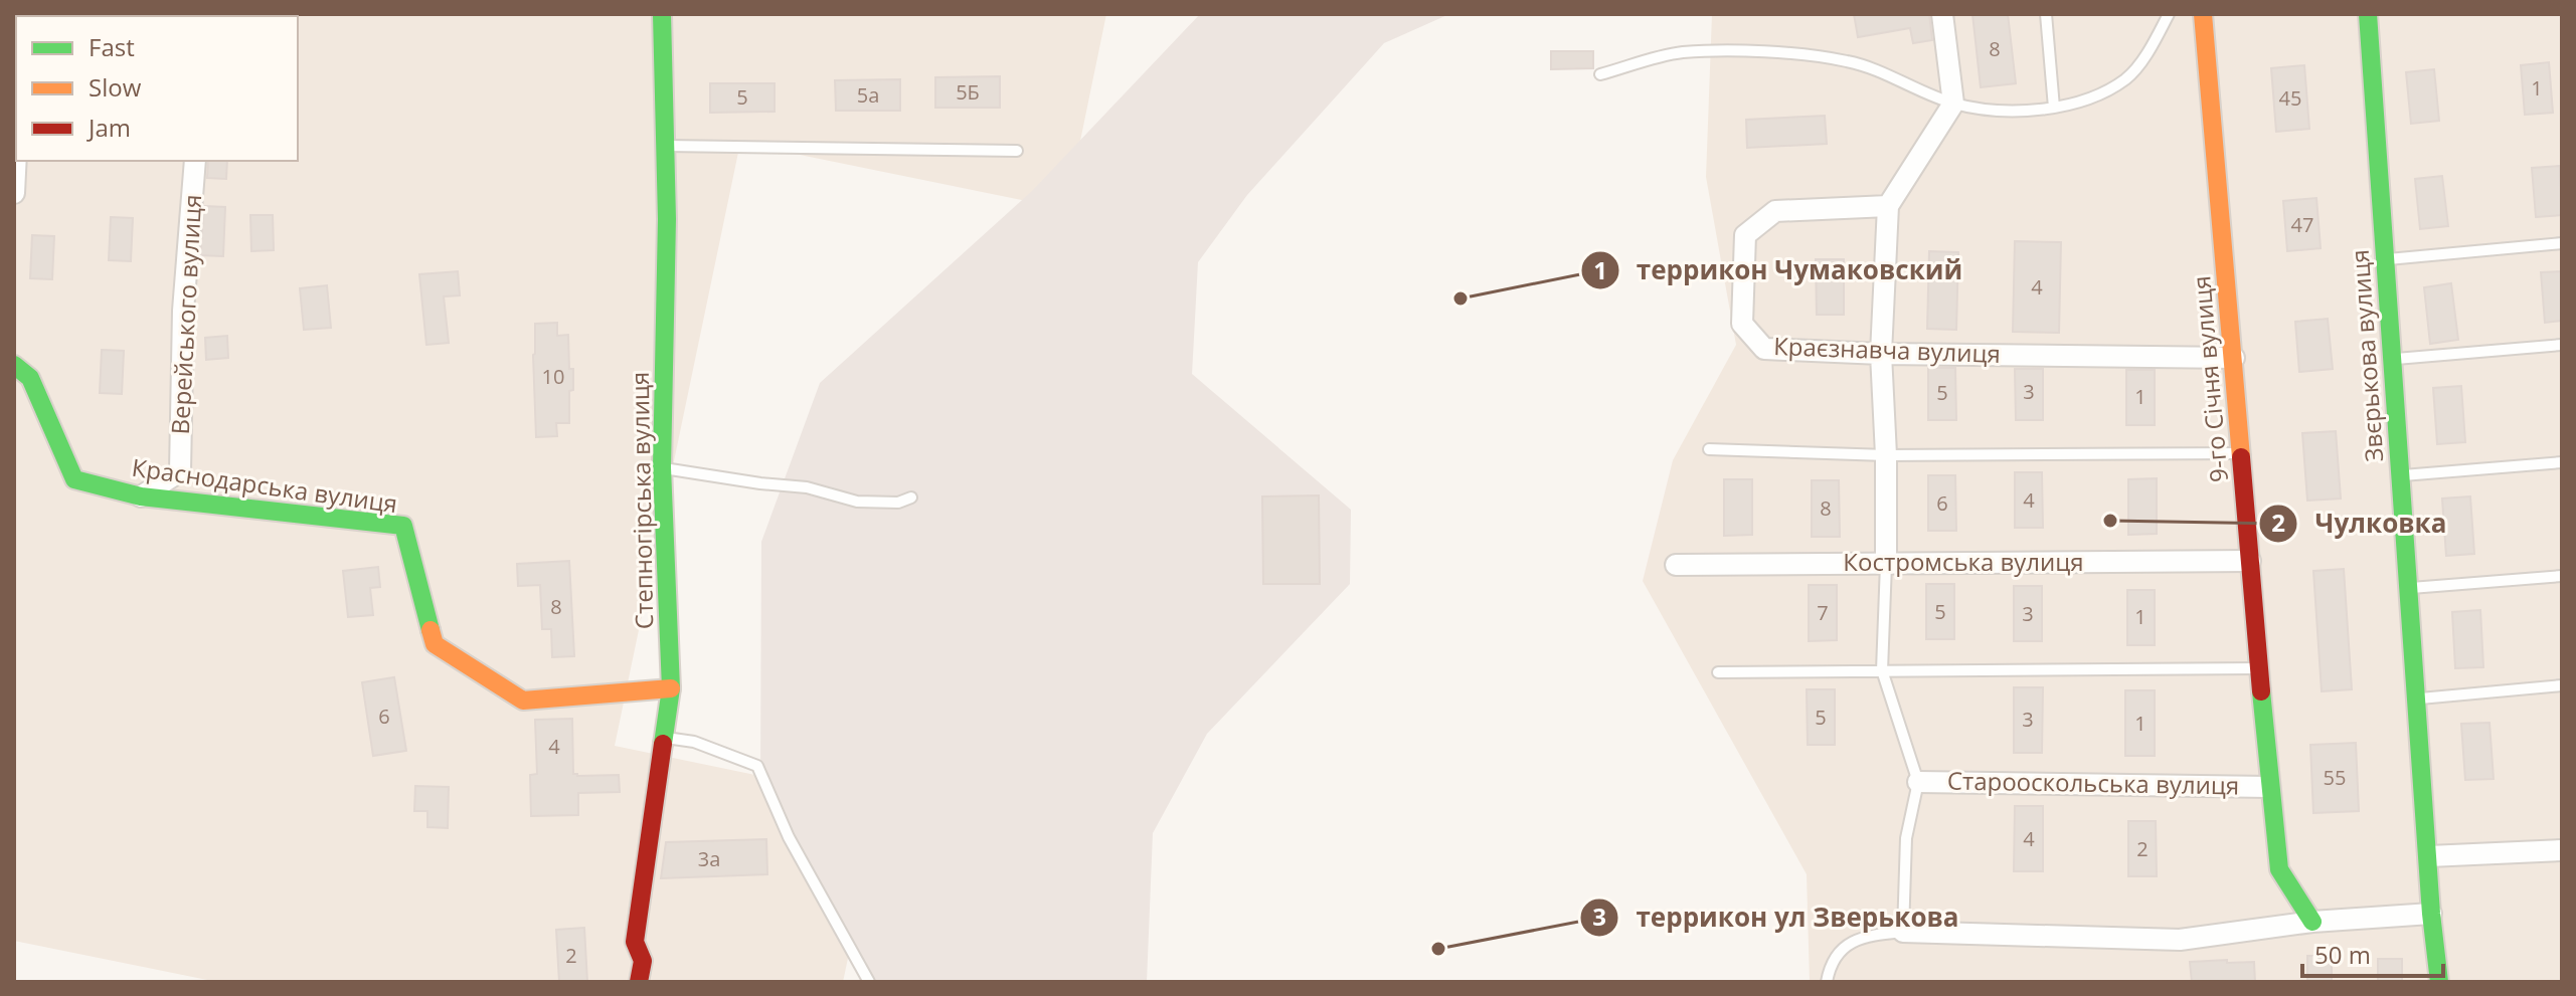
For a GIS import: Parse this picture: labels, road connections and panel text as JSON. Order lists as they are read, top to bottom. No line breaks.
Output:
{"streets":{"street":["Верейського вулиця","Краєзнавча вулиця","Звєрькова вулиця","9-го Січня вулиця","Краснодарська вулиця","Степногірська вулиця","Костромська вулиця","Старооскольська вулиця"]},"crossings":[["Верейського вулиця","Краснодарська вулиця"],["Краєзнавча вулиця","9-го Січня вулиця"],["9-го Січня вулиця","Костромська вулиця"],["9-го Січня вулиця","Старооскольська вулиця"],["Краснодарська вулиця","Степногірська вулиця"]],"places":["террикон Чумаковский","Чулковка","террикон ул Зверькова"],"house_numbers":["8","1","5Б","5а","5","45","47","4","10","3","5","1","4","6","8","8","5","7","3","1","6","5","3","1","4","55","4","2","3а","2"],"legend":["Fast","Slow","Jam"],"scale_bar":"50 m"}
